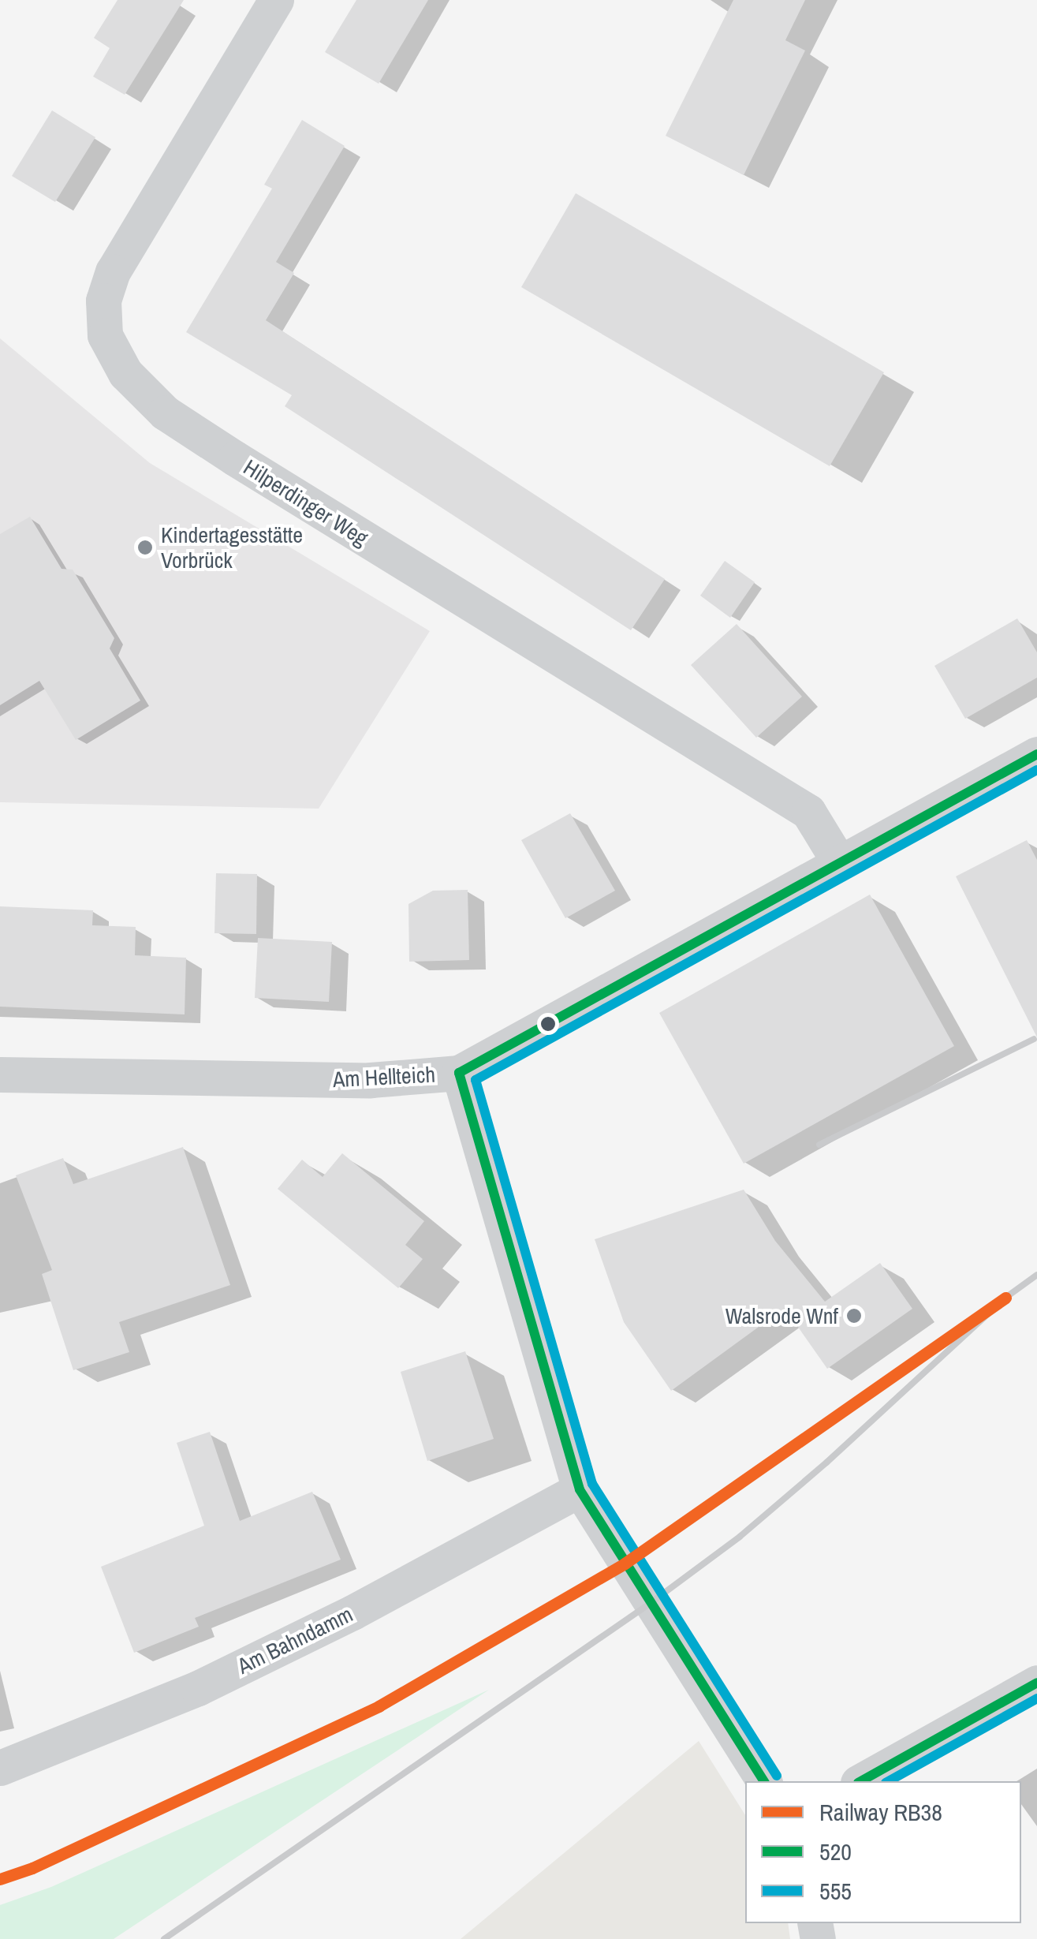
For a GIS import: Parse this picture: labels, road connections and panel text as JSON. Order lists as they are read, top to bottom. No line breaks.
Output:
{"streets":{"street":["Hilperdinger Weg","Am Hellteich","Am Bahndamm"]},"crossings":[["Am Hellteich","Am Bahndamm"]],"places":["Kindertagesstätte Vorbrück","Walsrode Wnf"],"lines":["transit line 520","transit line 555","rail line RB38"],"legend":["Railway RB38","520","555"]}
